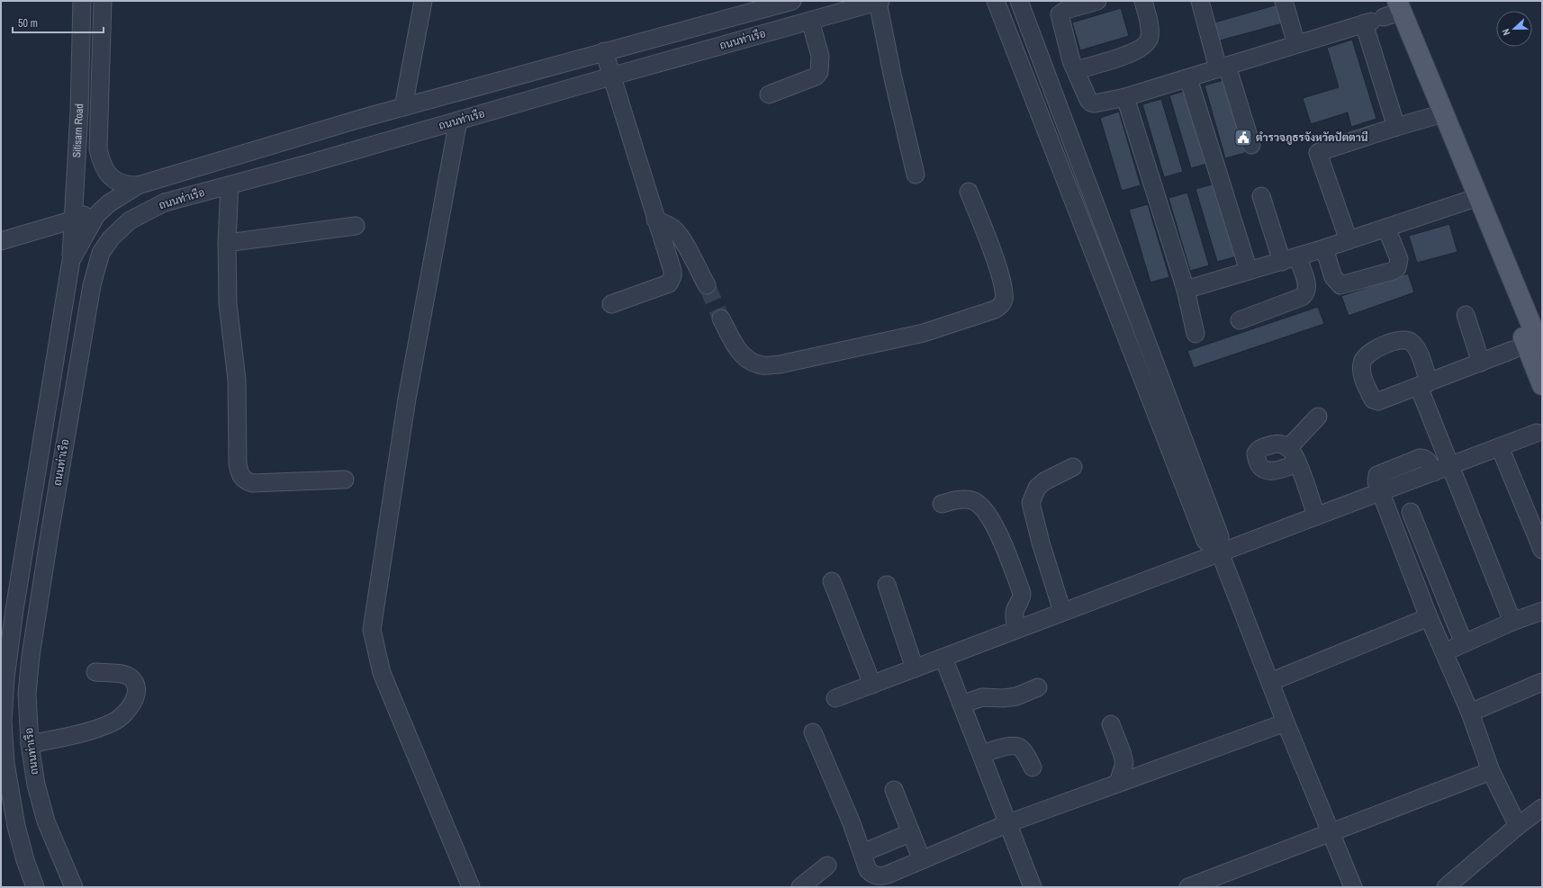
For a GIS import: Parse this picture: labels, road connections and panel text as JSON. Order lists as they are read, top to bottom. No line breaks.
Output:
{"streets":{"street":["ถนนท่าเรือ","Sitisarn Road"]},"places":{"public building":["ตำรวจภูธรจังหวัดปัตตานี"]},"scale_bar":"50 m","north":"left"}
